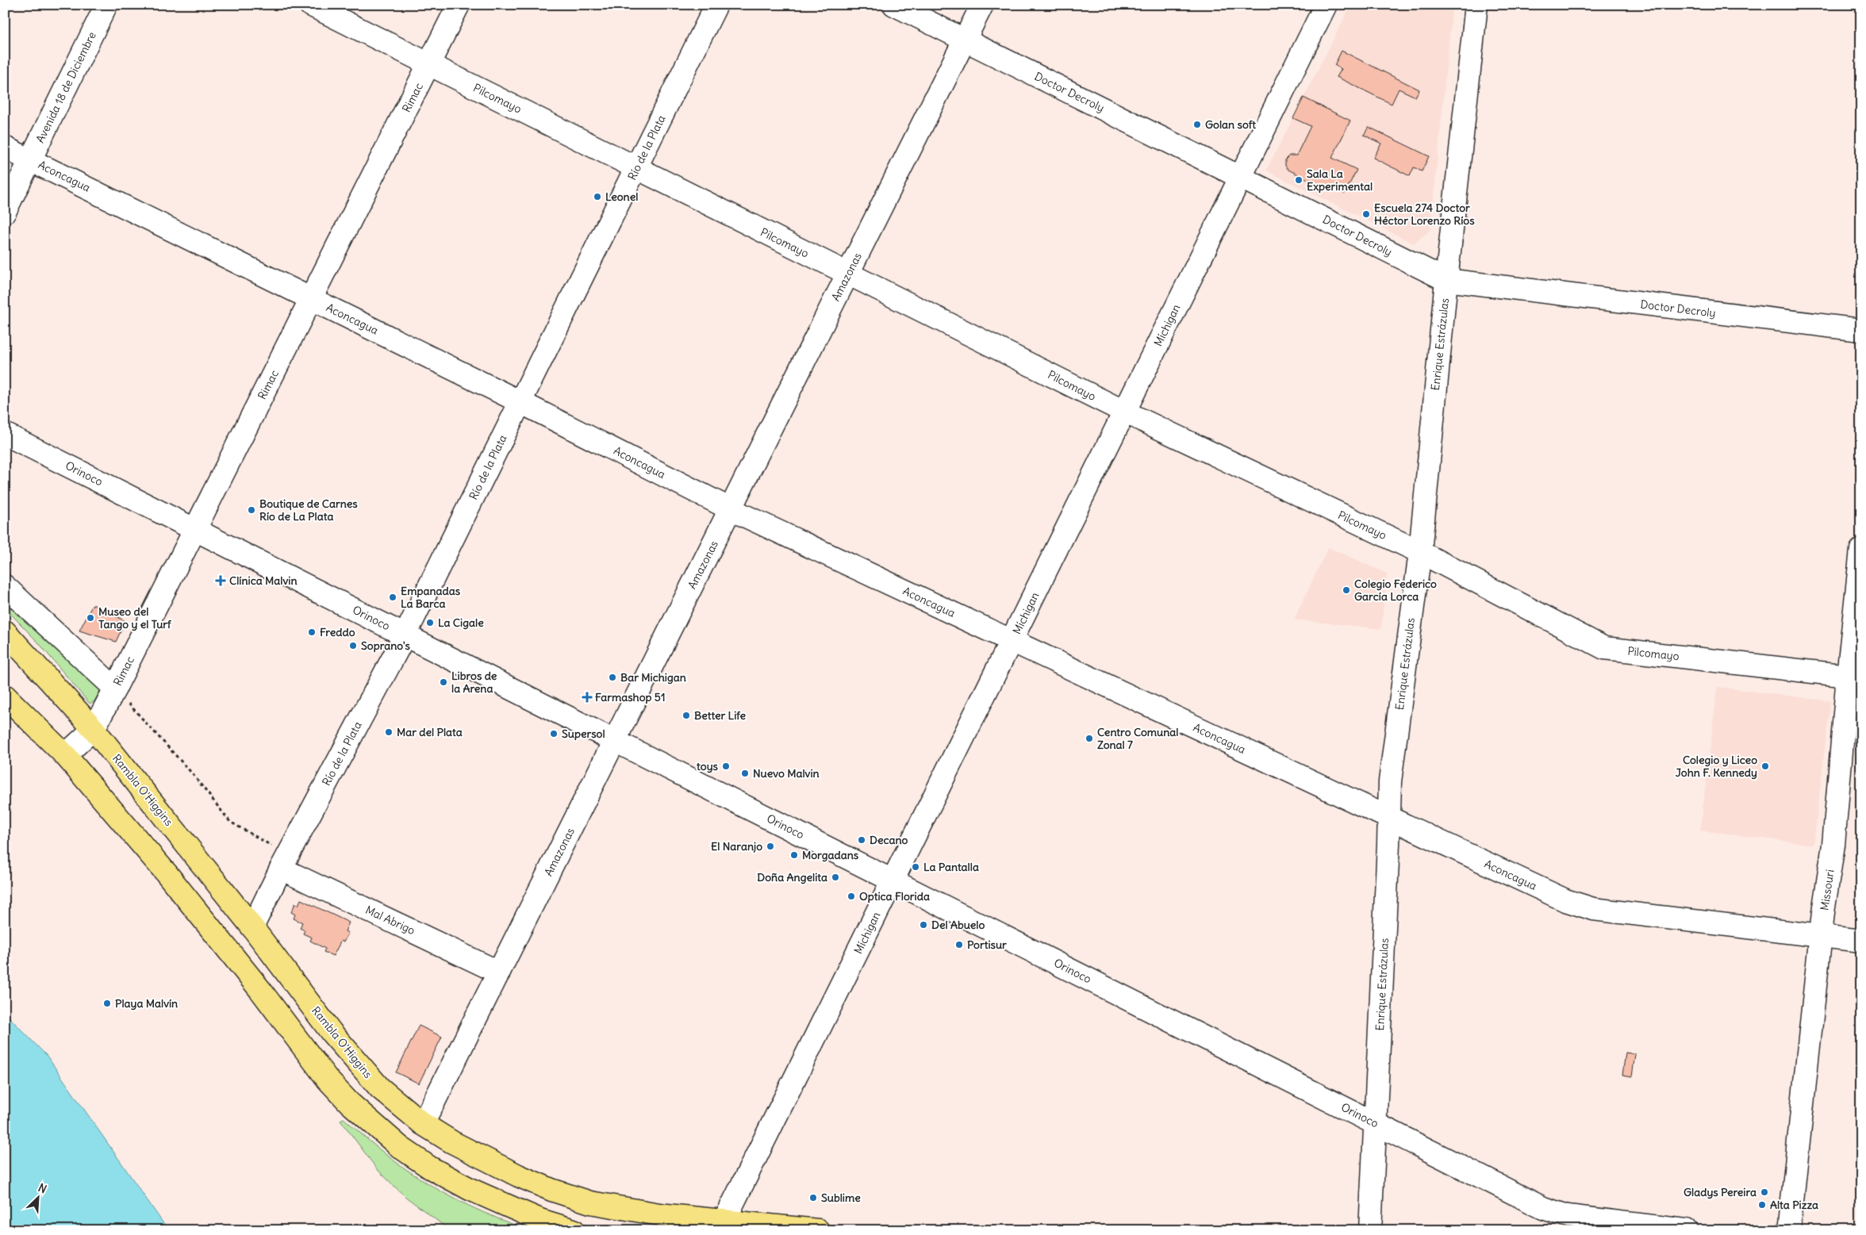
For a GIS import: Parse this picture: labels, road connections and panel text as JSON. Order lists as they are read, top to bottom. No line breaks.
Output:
{"streets":{"main road":["Rambla O'Higgins"],"street":["Avenida 18 de Diciembre","Doctor Decroly","Rimac","Pilcomayo","Río de la Plata","Aconcagua","Amazonas","Míchigan","Enrique Estrázulas","Orinoco","Missouri","Mal Abrigo"]},"crossings":[["Avenida 18 de Diciembre","Aconcagua"],["Doctor Decroly","Amazonas"],["Doctor Decroly","Míchigan"],["Doctor Decroly","Enrique Estrázulas"],["Rimac","Pilcomayo"],["Rimac","Aconcagua"],["Rimac","Orinoco"],["Rimac","Rambla O'Higgins"],["Pilcomayo","Río de la Plata"],["Pilcomayo","Amazonas"],["Pilcomayo","Míchigan"],["Pilcomayo","Enrique Estrázulas"],["Pilcomayo","Missouri"],["Río de la Plata","Aconcagua"],["Río de la Plata","Orinoco"],["Río de la Plata","Rambla O'Higgins"],["Río de la Plata","Mal Abrigo"],["Aconcagua","Amazonas"],["Aconcagua","Míchigan"],["Aconcagua","Enrique Estrázulas"],["Aconcagua","Missouri"],["Amazonas","Orinoco"],["Amazonas","Rambla O'Higgins"],["Amazonas","Mal Abrigo"],["Míchigan","Orinoco"],["Míchigan","Rambla O'Higgins"],["Enrique Estrázulas","Orinoco"]],"places":{"other":["Golan soft","Sala La Experimental","Leonel","Escuela 274 Doctor Héctor Lorenzo Ríos","Boutique de Carnes Río de La Plata","Colegio Federico García Lorca","Empanadas La Barca","Museo del Tango y el Turf","La Cigale","Freddo","Soprano's","Bar Michigan","Libros de la Arena","Better Life","Mar del Plata","Supersol","Centro Comunal Zonal 7","toys","Colegio y Liceo John F. Kennedy","Nuevo Malvin","Decano","El Naranjo","Morgadans","La Pantalla","Doña Angelita","Optica Florida","Del Abuelo","Portisur","Playa Malvín","Gladys Pereira","Sublime","Alta Pizza"],"health":["Clínica Malvin","Farmashop 51"]},"north":"top right"}
